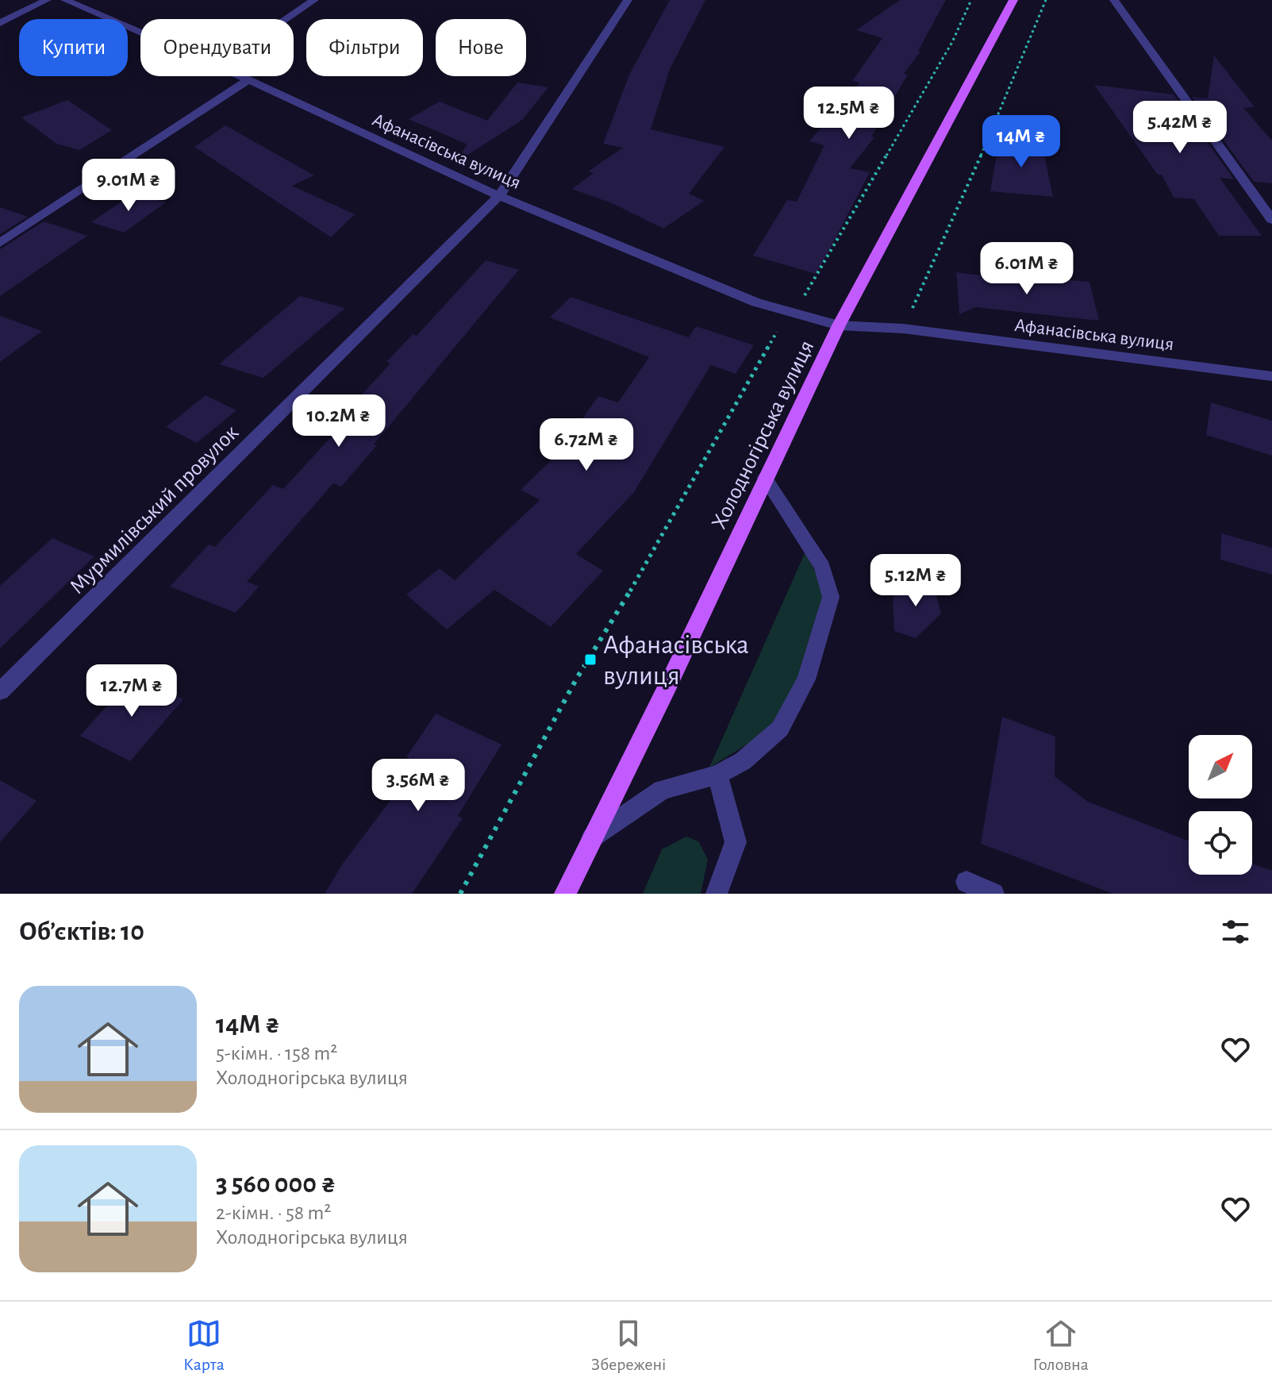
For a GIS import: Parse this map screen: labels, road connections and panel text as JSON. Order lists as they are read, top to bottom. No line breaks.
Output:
{"streets":{"main road":["Холодногірська вулиця"],"street":["Афанасівська вулиця","Мурмилівський провулок"]},"crossings":[["Афанасівська вулиця","Холодногірська вулиця"],["Афанасівська вулиця","Мурмилівський провулок"]],"places":{"transit":["Афанасівська вулиця"]},"north":"top right","page":{"chip":["Купити","Орендувати","Фільтри","Нове"],"price":["12.5M ₴","5.42M ₴","14M ₴","9.01M ₴","6.01M ₴","10.2M ₴","6.72M ₴","5.12M ₴","12.7M ₴","3.56M ₴"],"heading":"Об’єктів: 10","list":[{"name":"14M ₴","note":"5-кімн. · 158 m² · Холодногірська вулиця"},{"name":"3 560 000 ₴","note":"2-кімн. · 58 m² · Холодногірська вулиця"}],"tabs":["Карта","Збережені","Головна"]}}
